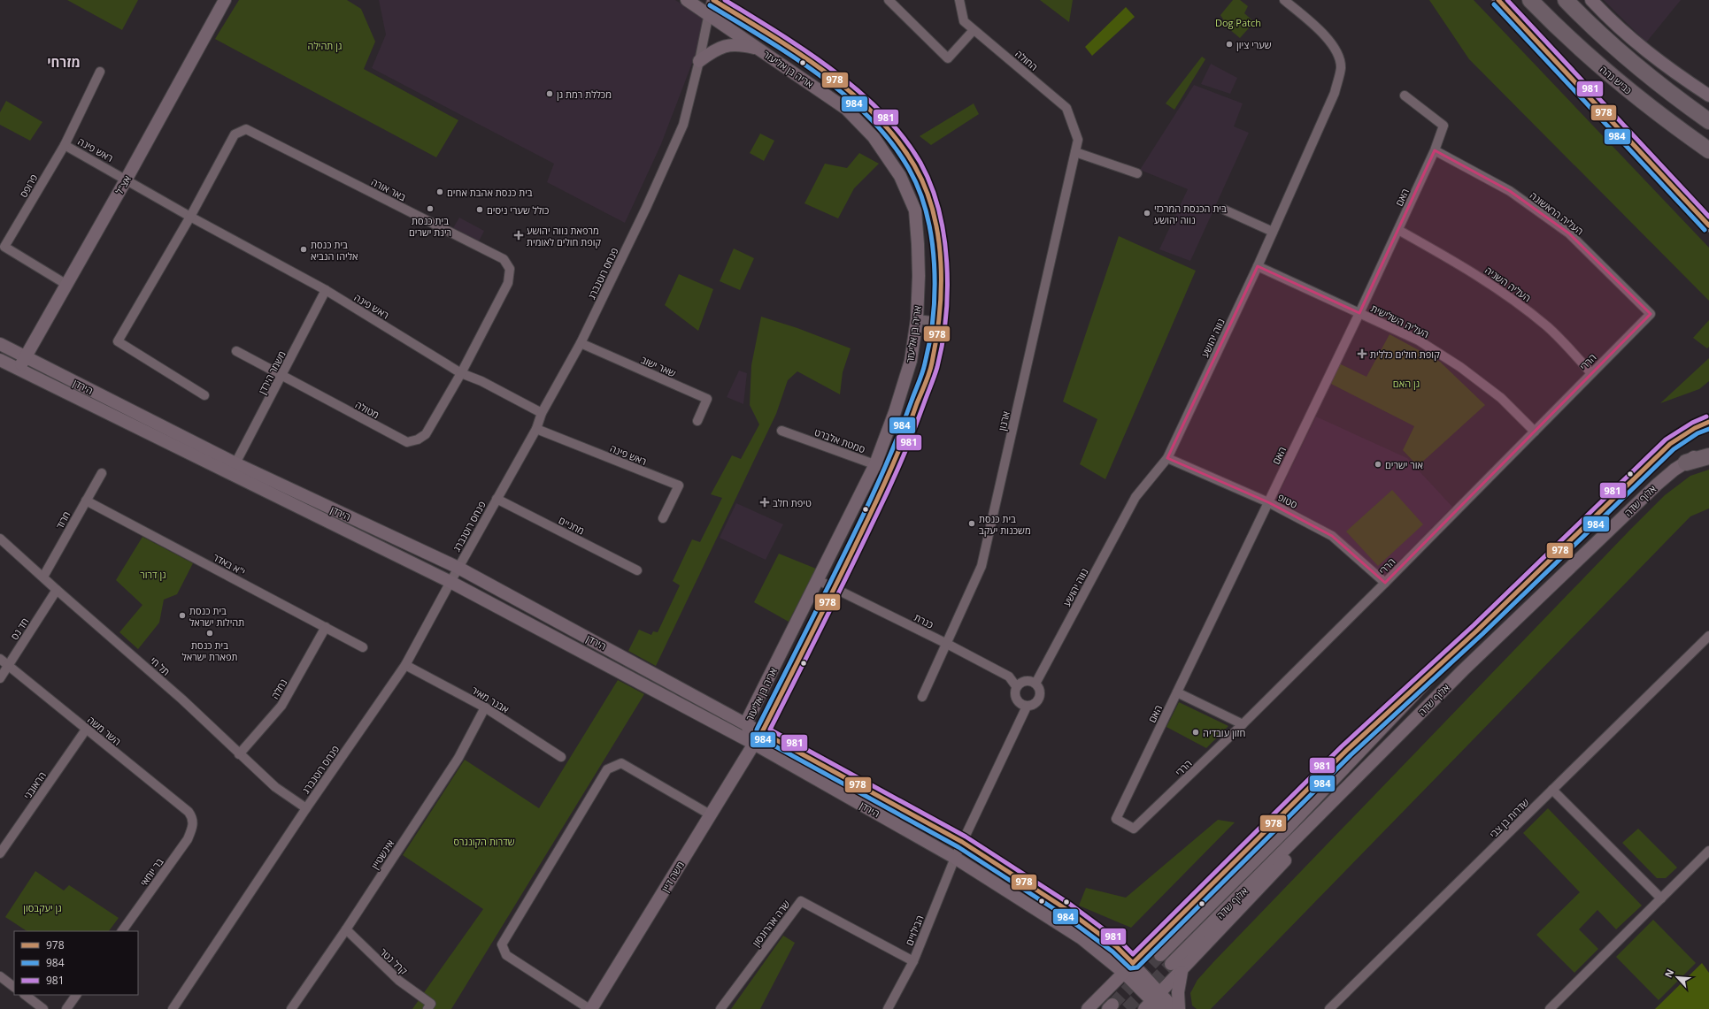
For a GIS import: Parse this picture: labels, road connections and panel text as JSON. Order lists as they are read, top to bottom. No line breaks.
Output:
{"streets":{"highway":["כביש גהה"],"street":["החולה","אריה בן אליעזר","ראש פינה","אצ\"ל","פרופס","באר אורה","האם","העליה הראשונה","פנחס רוטנברג","העליה השניה","העליה השלישית","נווה יהושע","הררי","שאר ישוב","משמר הירדן","הירדן","מטולה","ארנון","סמטת אלברט","סטופ","אלוף שדה","חרוד","מחניים","י\"א באדר","כנרת","חד נס","תל חי","נחלה","אבנר מאיר","השר משה","הראובני","שדרות בן צבי","אינשטיין","בר יוחאי","משה דיין","שרה אהרונסון","הבילויים","קרל נטר"]},"crossings":[["החולה","ארנון"],["אריה בן אליעזר","פנחס רוטנברג"],["אריה בן אליעזר","הירדן"],["אריה בן אליעזר","סמטת אלברט"],["אריה בן אליעזר","כנרת"],["אריה בן אליעזר","משה דיין"],["ראש פינה","אצ\"ל"],["ראש פינה","פרופס"],["ראש פינה","באר אורה"],["ראש פינה","פנחס רוטנברג"],["ראש פינה","משמר הירדן"],["ראש פינה","מטולה"],["אצ\"ל","פרופס"],["אצ\"ל","הירדן"],["באר אורה","מטולה"],["האם","העליה הראשונה"],["האם","העליה השניה"],["האם","העליה השלישית"],["האם","הררי"],["האם","סטופ"],["העליה הראשונה","הררי"],["פנחס רוטנברג","שאר ישוב"],["פנחס רוטנברג","הירדן"],["פנחס רוטנברג","מחניים"],["פנחס רוטנברג","תל חי"],["פנחס רוטנברג","אבנר מאיר"],["העליה השניה","הררי"],["העליה השלישית","נווה יהושע"],["העליה השלישית","הררי"],["נווה יהושע","סטופ"],["נווה יהושע","כנרת"],["הררי","סטופ"],["משמר הירדן","הירדן"],["משמר הירדן","מטולה"],["הירדן","משה דיין"],["הירדן","הבילויים"],["ארנון","כנרת"],["חרוד","י\"א באדר"],["חרוד","תל חי"],["י\"א באדר","נחלה"],["חד נס","תל חי"],["חד נס","השר משה"],["תל חי","נחלה"],["אבנר מאיר","אינשטיין"],["השר משה","הראובני"],["השר משה","בר יוחאי"],["אינשטיין","קרל נטר"],["שרה אהרונסון","הבילויים"]],"districts":["מזרחי"],"parks":["Dog Patch","גן תהילה","גן האם","גן דרור","שדרות הקונגרס","גן יעקבסון"],"places":{"other":["שערי ציון","מכללת רמת גן","בית כנסת אהבת אחים","בית כנסת רינת ישרים","כולל שערי ניסים","בית הכנסת המרכזי נווה יהושע","בית כנסת אליהו הנביא","אור ישרים","בית כנסת משכנות יעקב","בית כנסת תהילות ישראל","בית כנסת תפארת ישראל","חזון עובדיה"],"health":["מרפאת נווה יהושע קופת חולים לאומית","קופת חולים כללית","טיפת חלב"]},"lines":["transit line 978","transit line 981","transit line 984"],"legend":["978","984","981"],"north":"top left"}
